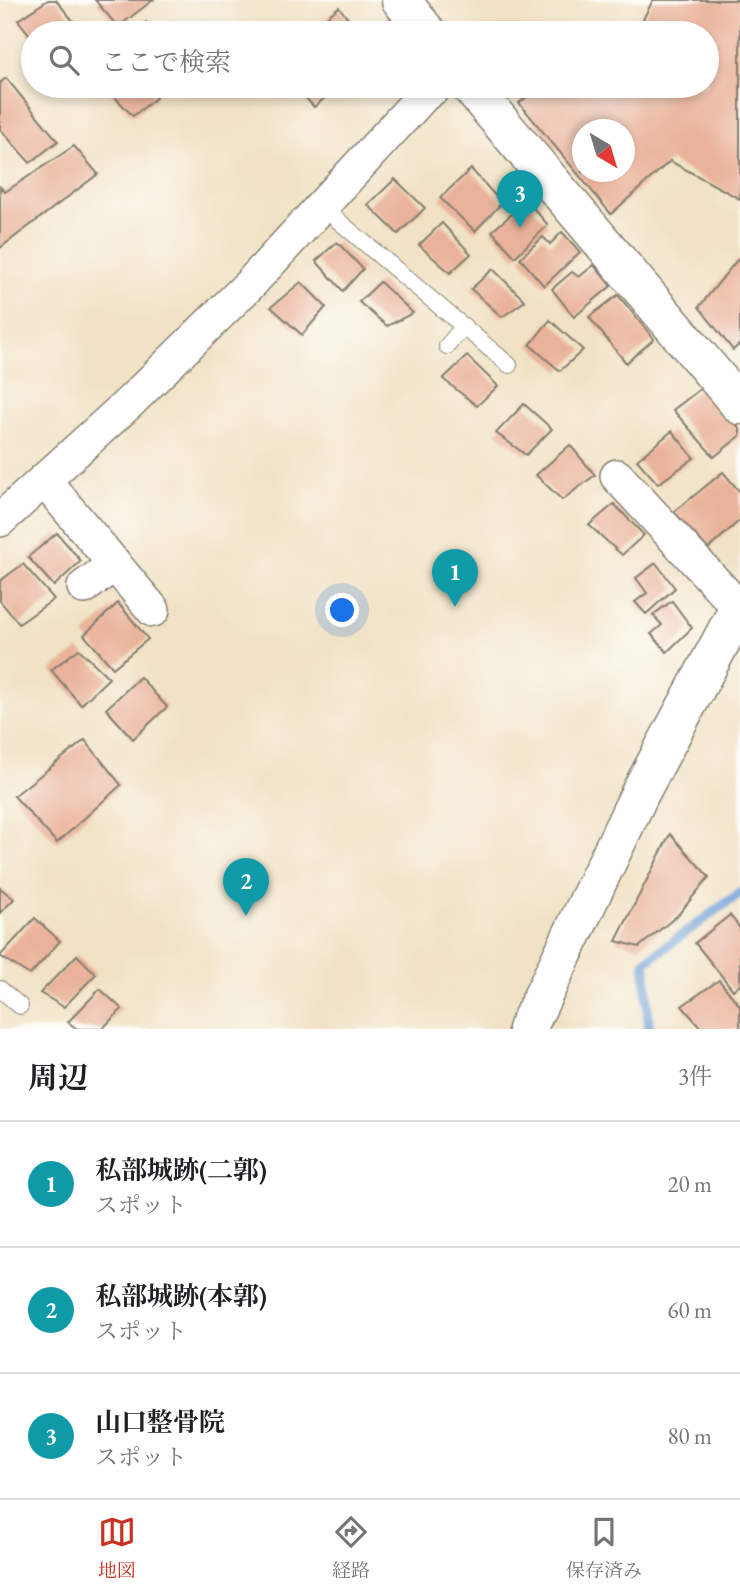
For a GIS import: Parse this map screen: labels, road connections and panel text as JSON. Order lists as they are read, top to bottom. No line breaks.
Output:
{"north":"bottom right","page":{"search":"ここで検索","pins":["3","1","2"],"heading":["周辺","3件"],"list":[{"mark":"1","name":"私部城跡(二郭)","note":"スポット","value":"20 m"},{"mark":"2","name":"私部城跡(本郭)","note":"スポット","value":"60 m"},{"mark":"3","name":"山口整骨院","note":"スポット","value":"80 m"}],"nav":["地図","経路","保存済み"]}}
